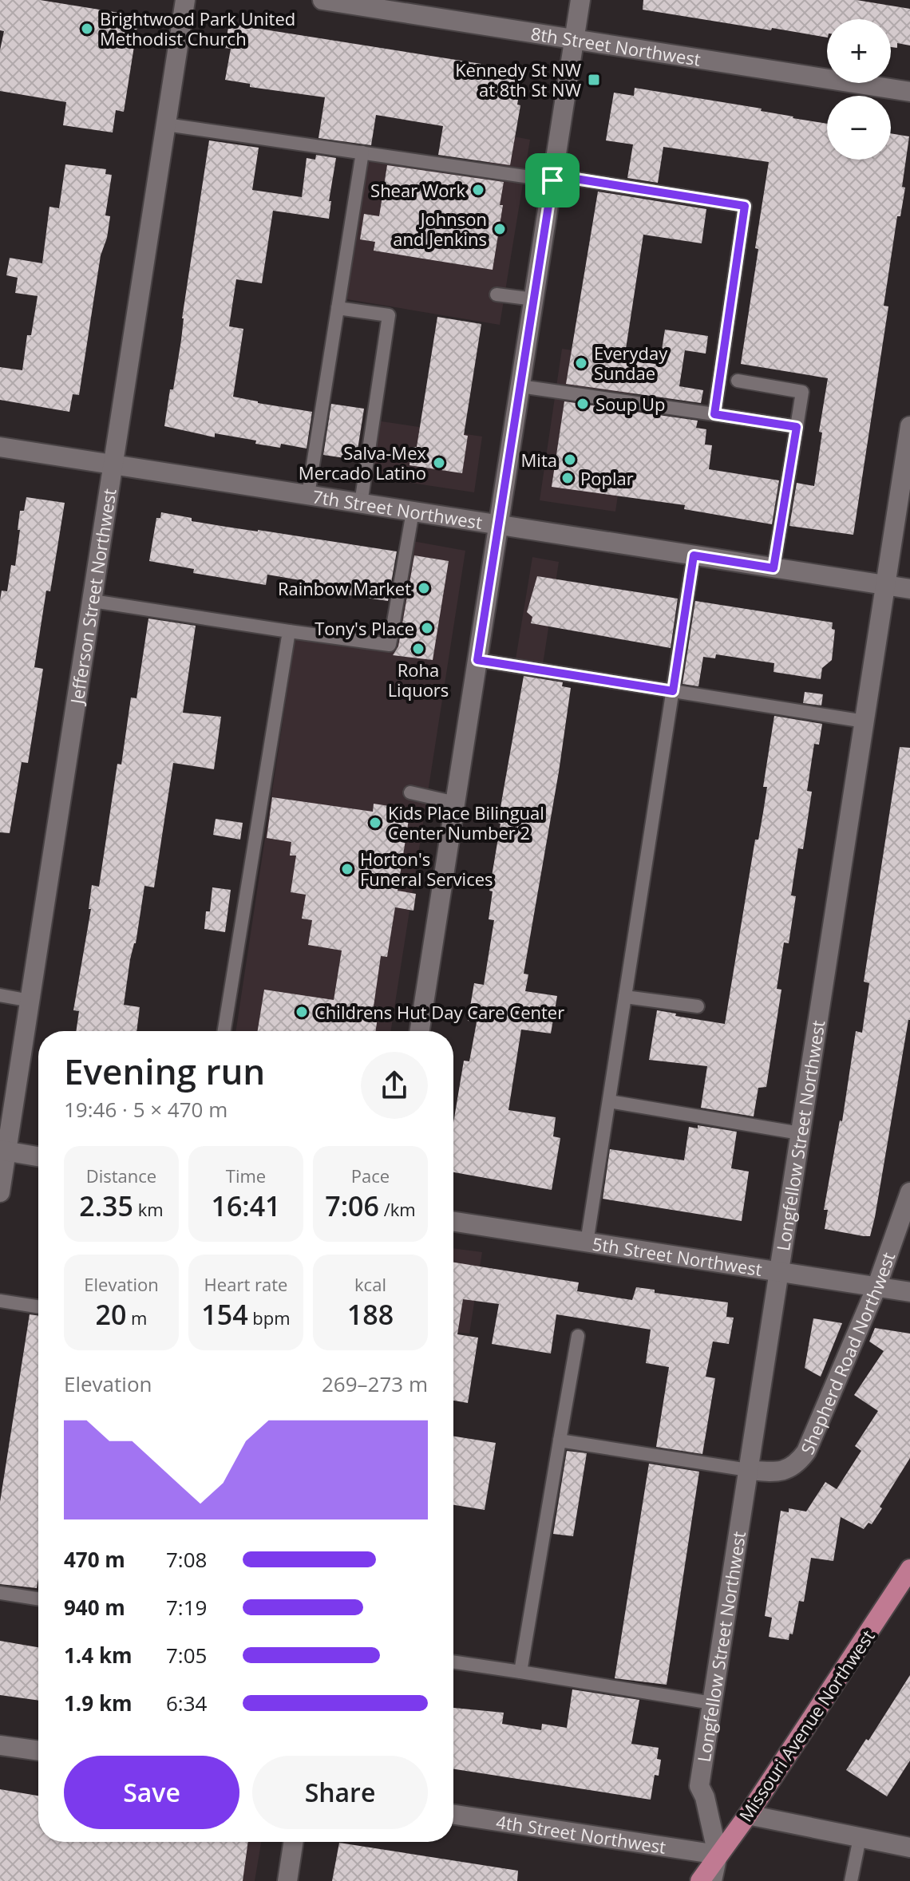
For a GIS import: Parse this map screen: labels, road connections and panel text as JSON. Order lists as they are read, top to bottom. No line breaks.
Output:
{"streets":{"main road":["Missouri Avenue Northwest"],"street":["8th Street Northwest","7th Street Northwest","Jefferson Street Northwest","Longfellow Street Northwest","5th Street Northwest","Shepherd Road Northwest","4th Street Northwest"]},"crossings":[["7th Street Northwest","Jefferson Street Northwest"],["7th Street Northwest","Longfellow Street Northwest"],["Longfellow Street Northwest","5th Street Northwest"],["Longfellow Street Northwest","Shepherd Road Northwest"],["Longfellow Street Northwest","Missouri Avenue Northwest"],["Longfellow Street Northwest","4th Street Northwest"],["5th Street Northwest","Shepherd Road Northwest"],["Missouri Avenue Northwest","4th Street Northwest"]],"places":{"other":["Brightwood Park United Methodist Church","Shear Work","Johnson and Jenkins","Everyday Sundae","Soup Up","Mita","Salva-Mex Mercado Latino","Poplar","Rainbow Market","Tony's Place","Roha Liquors","Kids Place Bilingual Center Number 2","Horton's Funeral Services","Childrens Hut Day Care Center"],"transit":["Kennedy St NW at 8th St NW"]},"page":{"map_buttons":["+","−"],"heading":["Evening run","19:46 · 5 × 470 m"],"stats":[["Distance","2.35 km"],["Time","16:41"],["Pace","7:06 /km"],["Elevation","20 m"],["Heart rate","154 bpm"],["kcal","188"]],"chart":["Elevation","269–273 m"],"list":[{"name":"470 m","note":"7:08"},{"name":"940 m","note":"7:19"},{"name":"1.4 km","note":"7:05"},{"name":"1.9 km","note":"6:34"}],"buttons":["Save","Share"]}}
